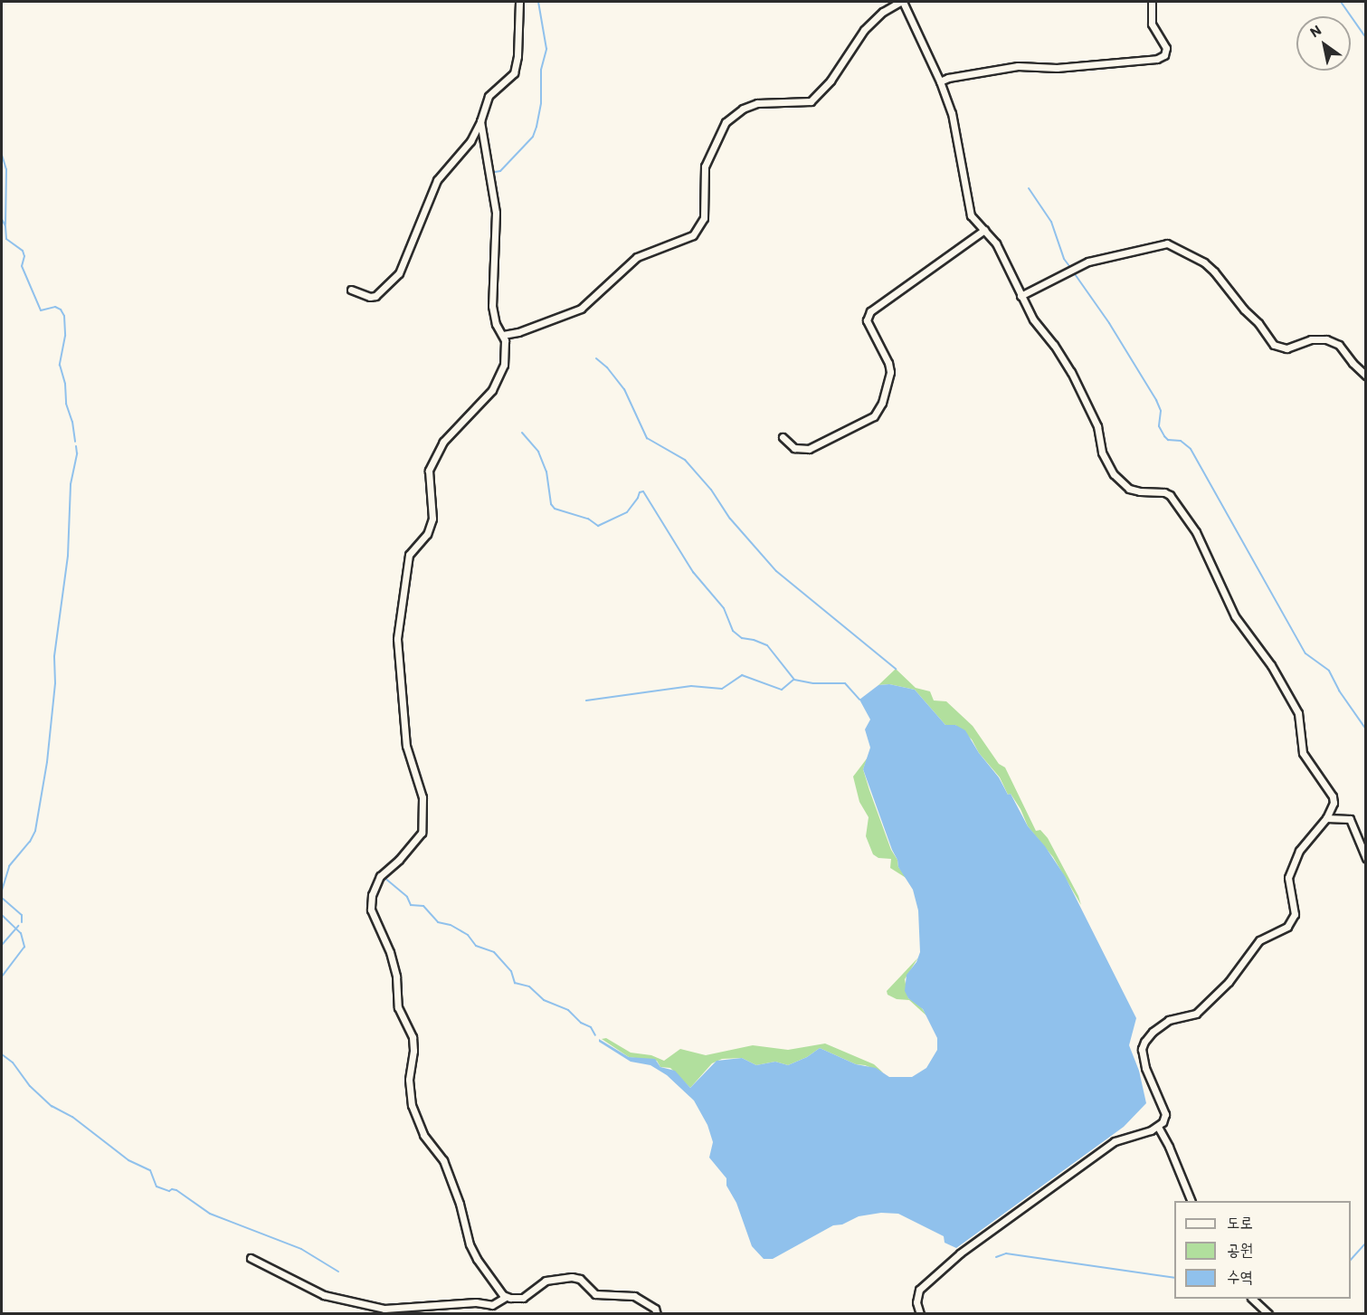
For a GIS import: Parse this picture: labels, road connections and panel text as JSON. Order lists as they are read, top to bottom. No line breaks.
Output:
{"legend":["도로","공원","수역"],"north":"top left"}
